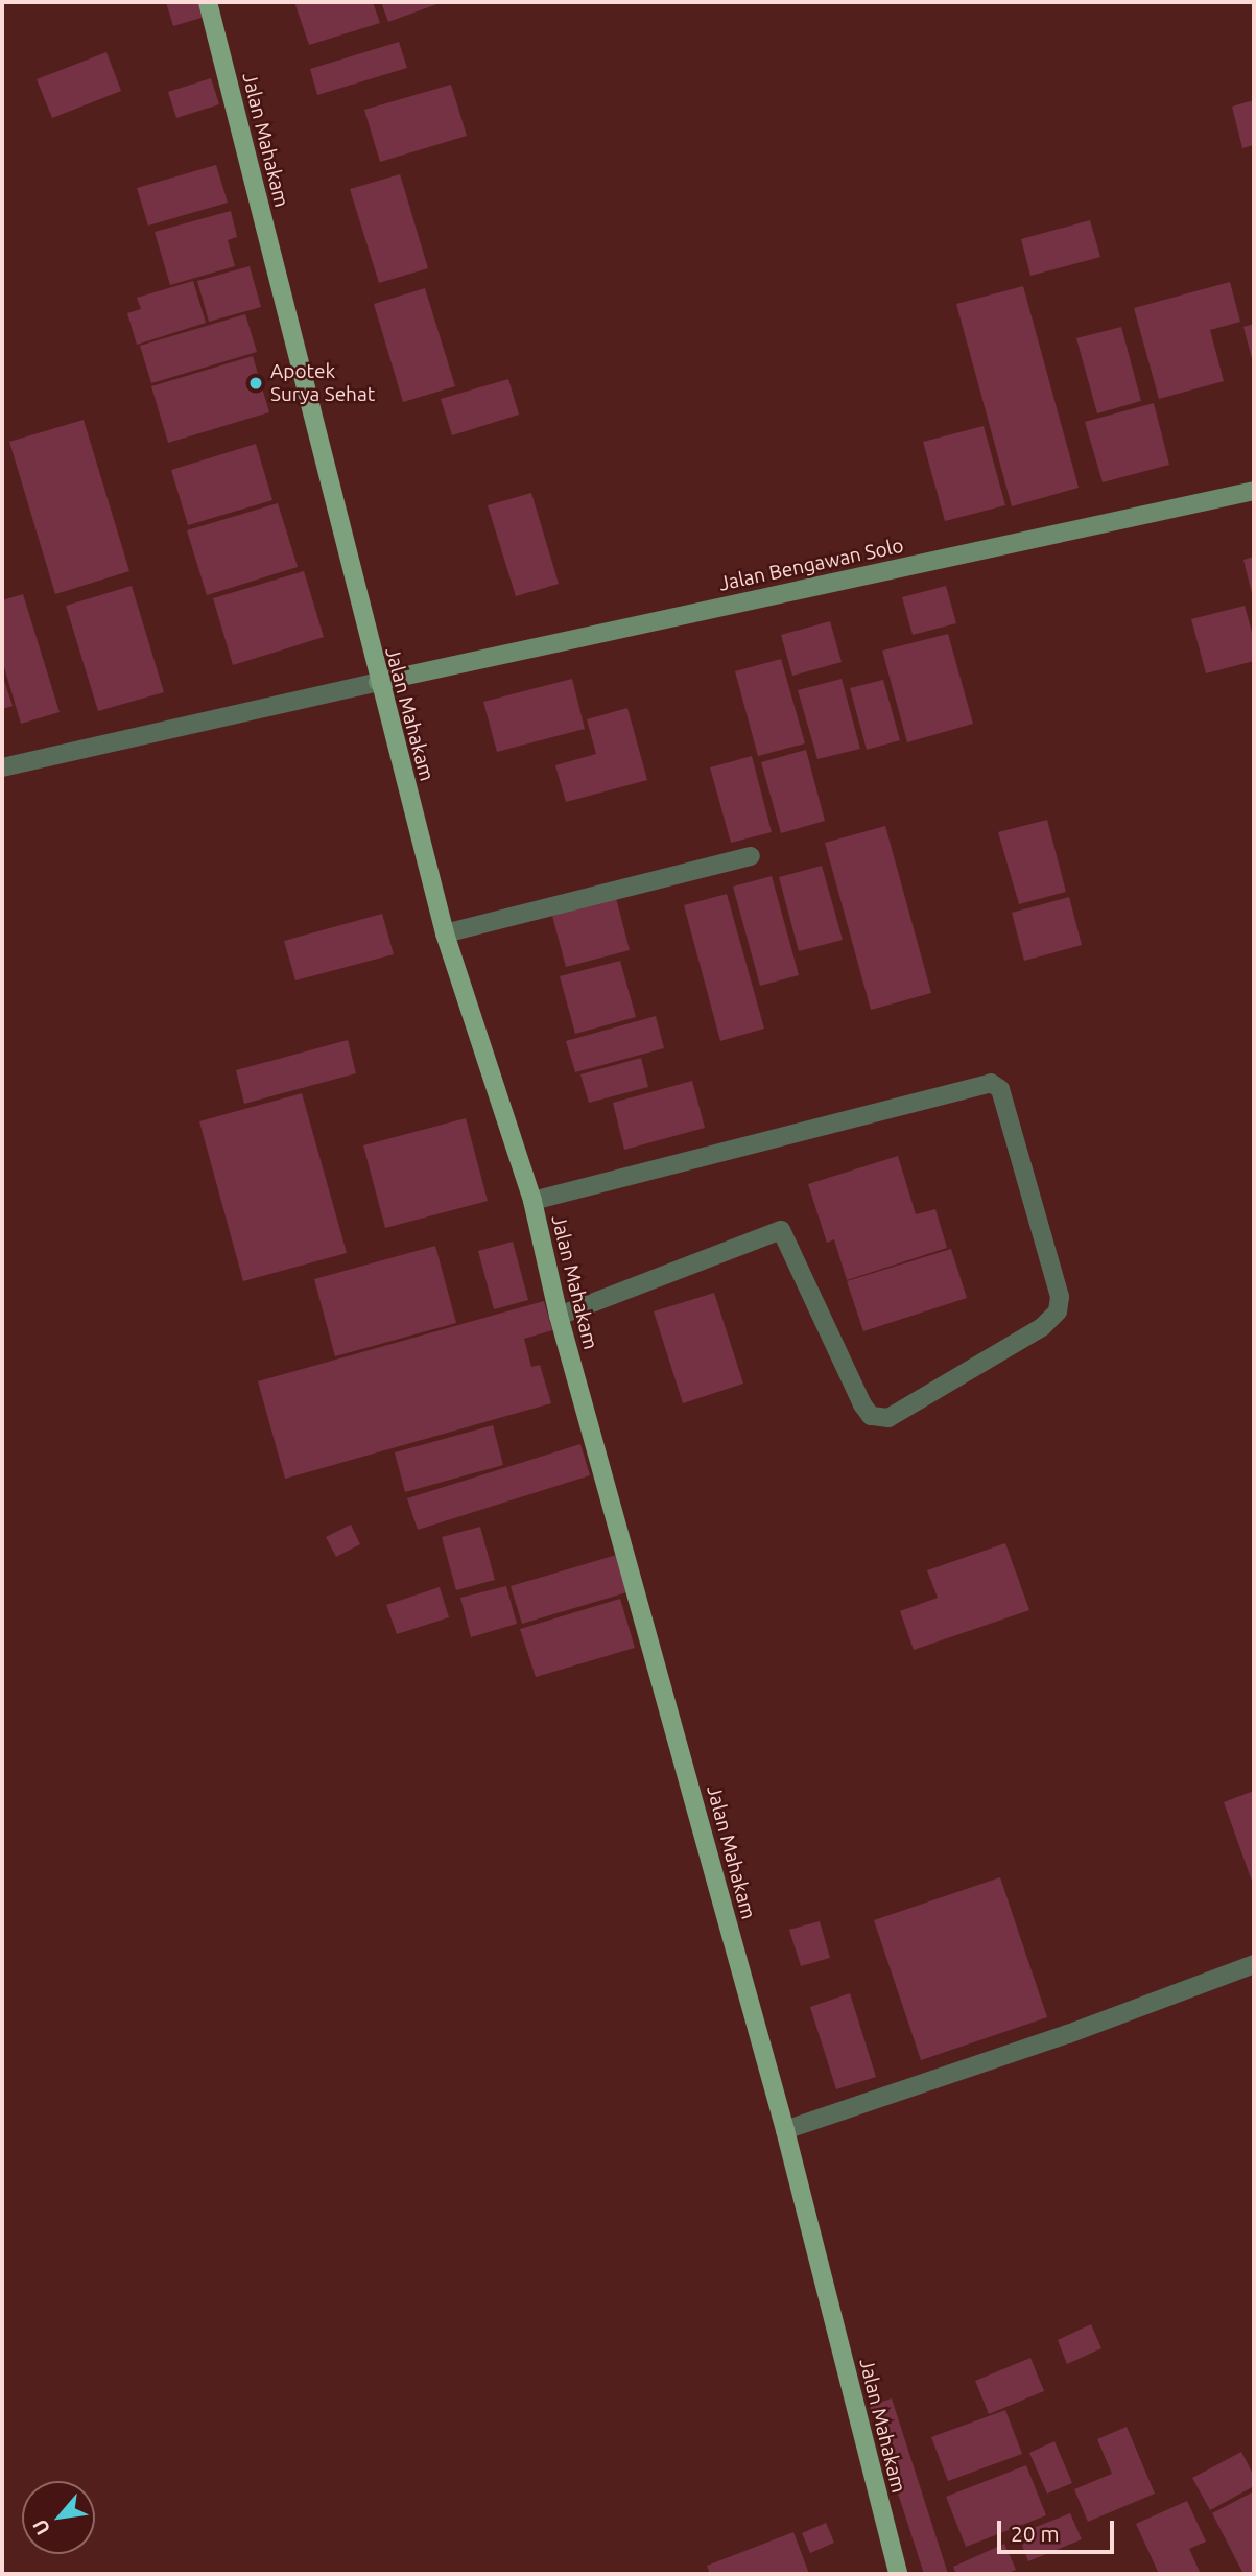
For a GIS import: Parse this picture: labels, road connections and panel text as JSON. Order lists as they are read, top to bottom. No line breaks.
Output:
{"streets":{"main road":["Jalan Mahakam","Jalan Bengawan Solo"]},"crossings":[["Jalan Mahakam","Jalan Bengawan Solo"]],"places":["Apotek Surya Sehat"],"scale_bar":"20 m","north":"bottom left"}
